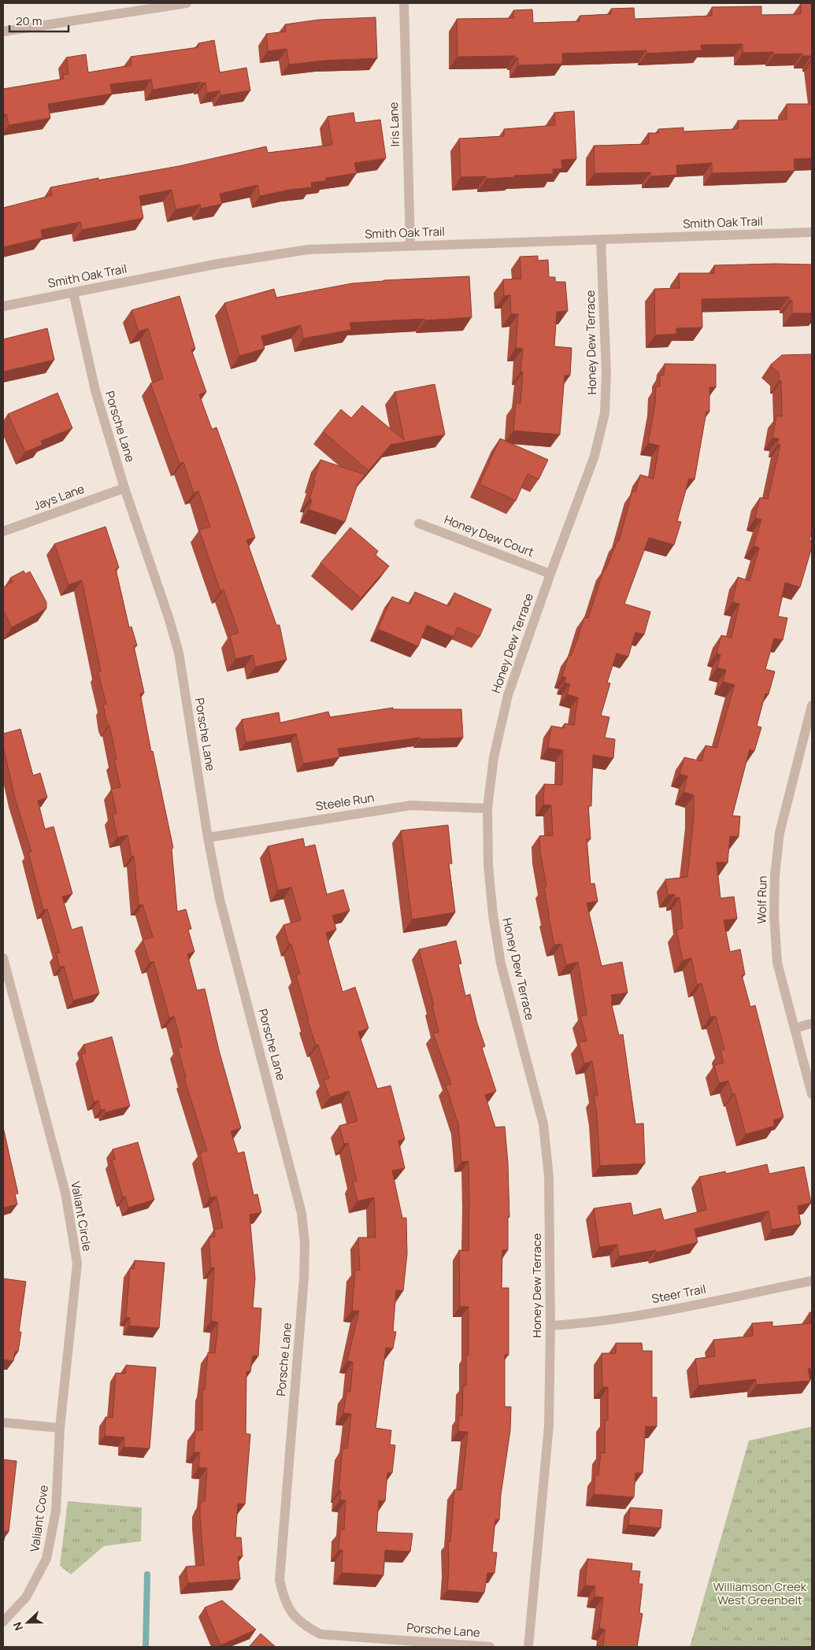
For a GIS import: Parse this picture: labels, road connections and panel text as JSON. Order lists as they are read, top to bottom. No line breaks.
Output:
{"streets":{"street":["Iris Lane","Smith Oak Trail","Honey Dew Terrace","Porsche Lane","Jays Lane","Honey Dew Court","Steele Run","Wolf Run","Valiant Circle","Steer Trail","Valiant Cove"]},"crossings":[["Iris Lane","Smith Oak Trail"],["Smith Oak Trail","Honey Dew Terrace"],["Smith Oak Trail","Porsche Lane"],["Honey Dew Terrace","Honey Dew Court"],["Honey Dew Terrace","Steele Run"],["Honey Dew Terrace","Steer Trail"],["Porsche Lane","Jays Lane"],["Porsche Lane","Steele Run"],["Valiant Circle","Valiant Cove"]],"parks":["Williamson Creek West Greenbelt"],"scale_bar":"20 m","north":"left"}
